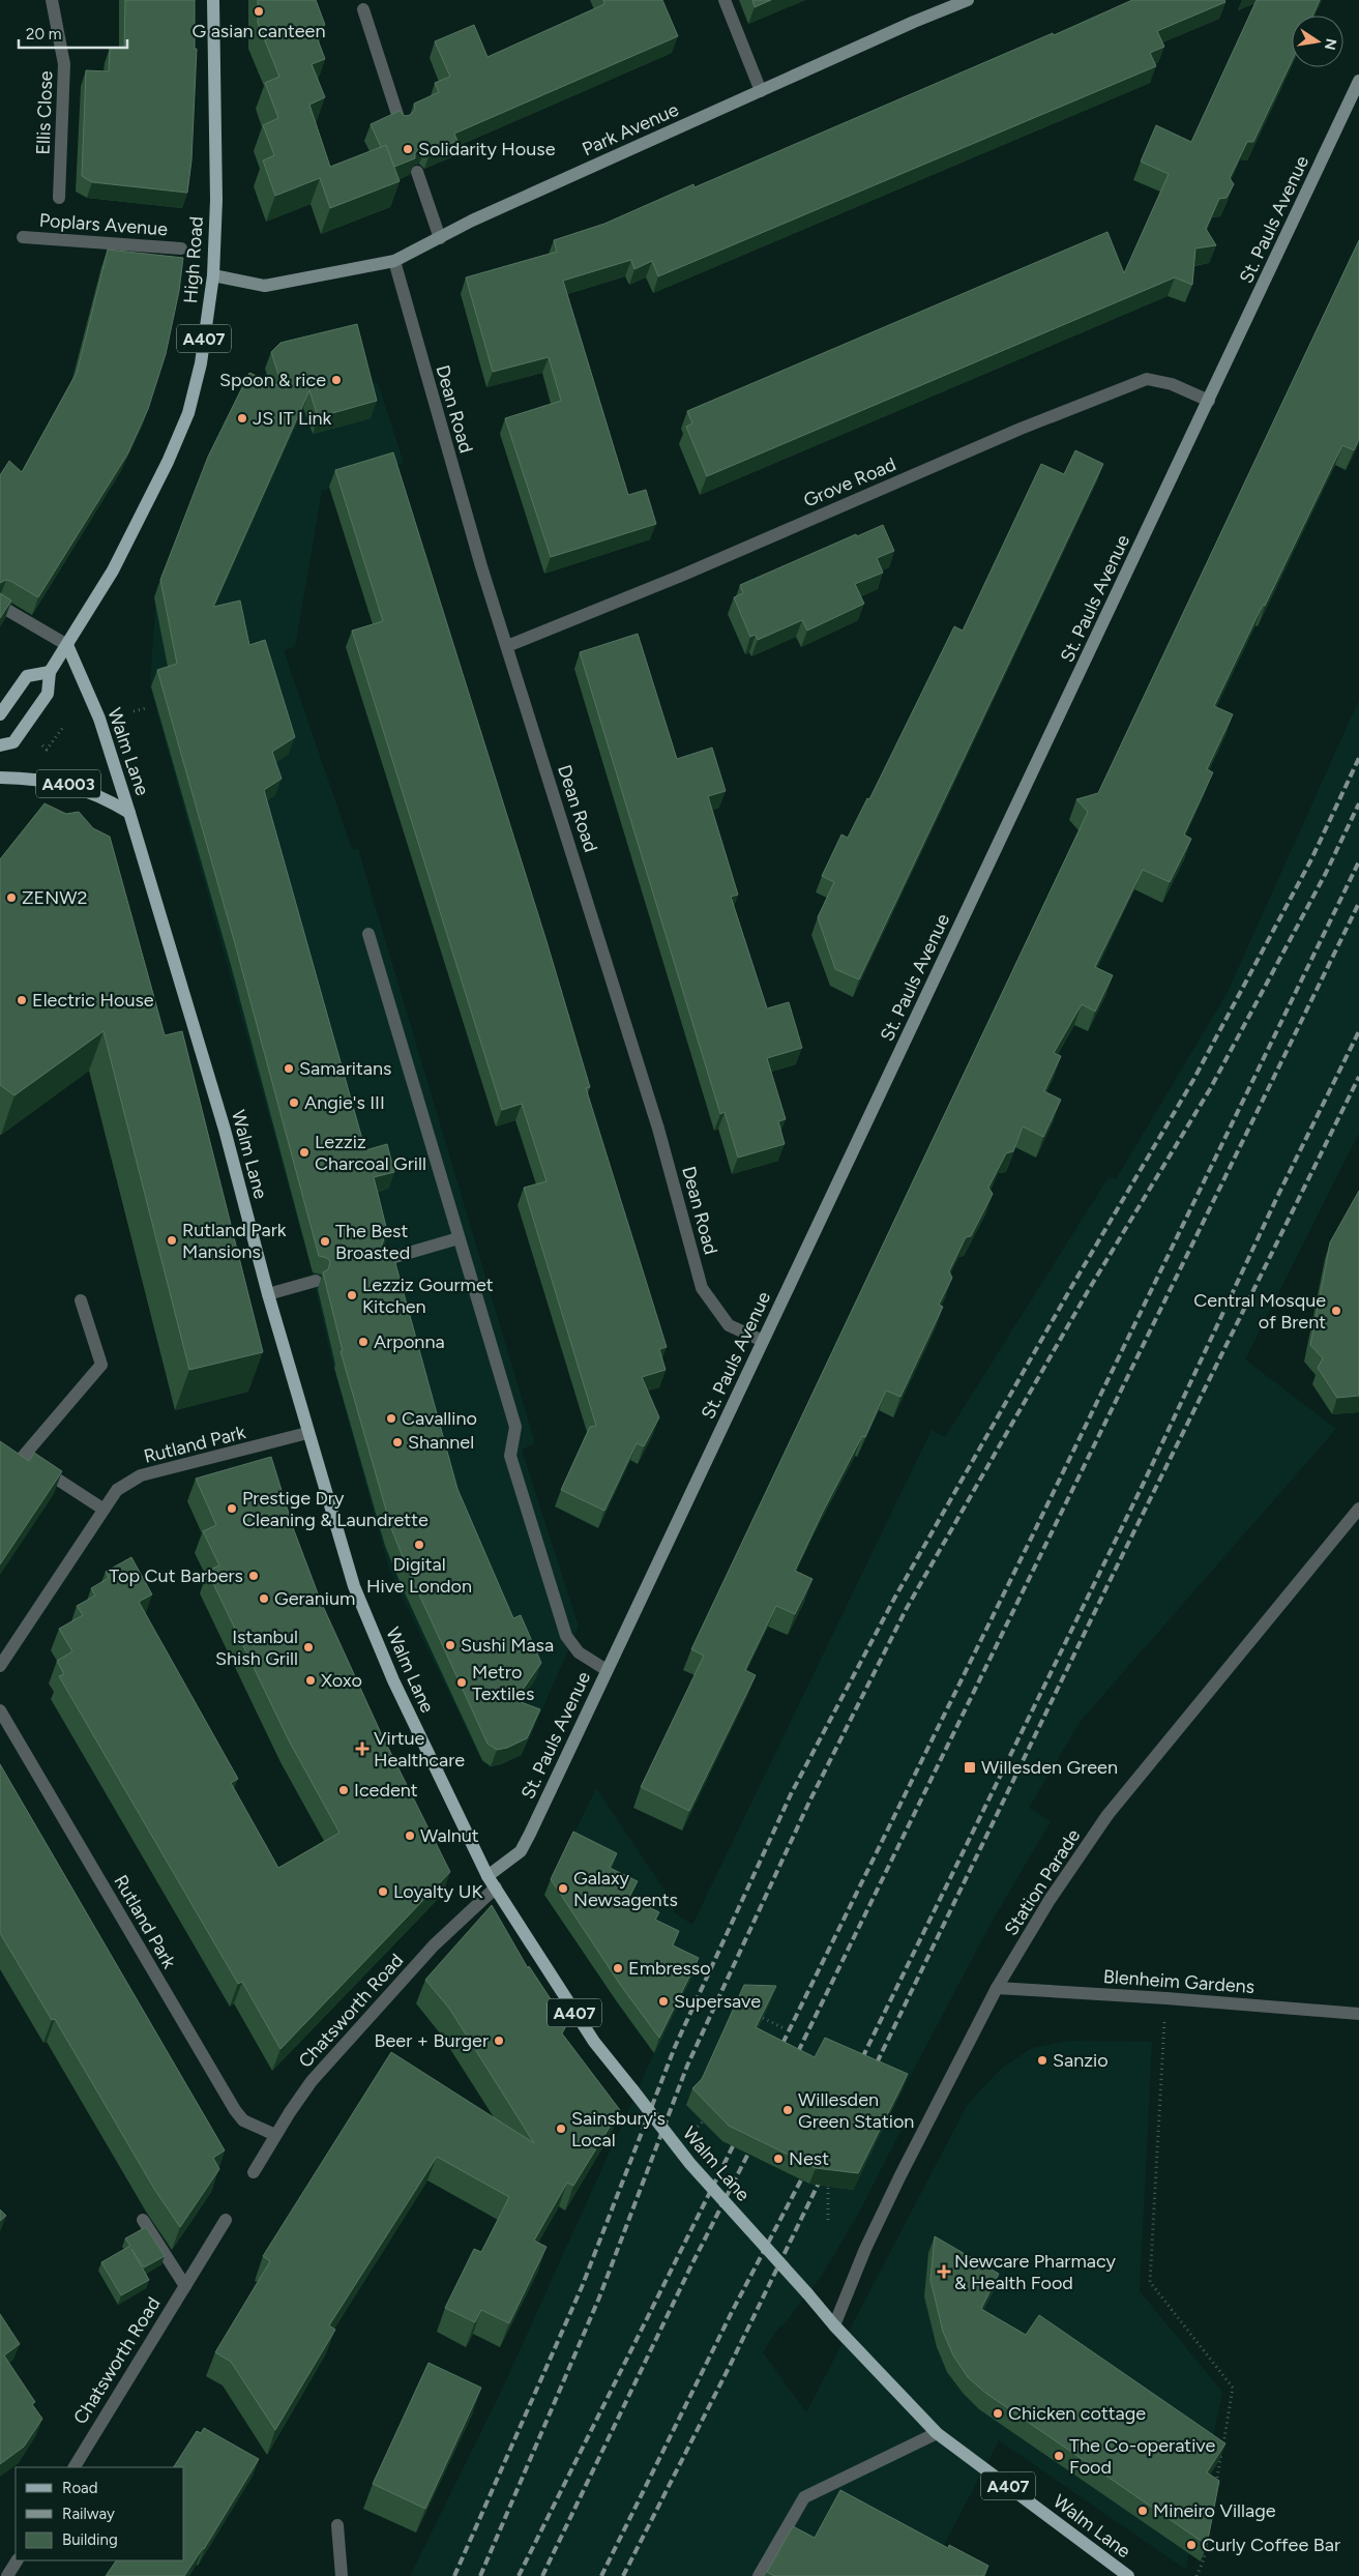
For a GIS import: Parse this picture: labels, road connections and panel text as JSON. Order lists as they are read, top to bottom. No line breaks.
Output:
{"streets":{"main road":["High Road","A407","Walm Lane","A4003"],"street":["Ellis Close","Park Avenue","St. Pauls Avenue","Poplars Avenue","Dean Road","Grove Road","Rutland Park","Station Parade","Blenheim Gardens","Chatsworth Road"]},"crossings":[["Park Avenue","High Road"],["Park Avenue","Dean Road"],["St. Pauls Avenue","Dean Road"],["St. Pauls Avenue","Grove Road"],["St. Pauls Avenue","Walm Lane"],["High Road","Walm Lane"],["Dean Road","Grove Road"],["Walm Lane","A4003"],["Walm Lane","Rutland Park"],["Walm Lane","Station Parade"],["Walm Lane","Chatsworth Road"],["Rutland Park","Chatsworth Road"],["Station Parade","Blenheim Gardens"]],"places":{"other":["G asian canteen","Solidarity House","Spoon & rice","JS IT Link","ZENW2","Electric House","Samaritans","Angie's III","Lezziz Charcoal Grill","Rutland Park Mansions","The Best Broasted","Lezziz Gourmet Kitchen","Central Mosque of Brent","Arponna","Cavallino","Shannel","Prestige Dry Cleaning & Laundrette","Digital Hive London","Top Cut Barbers","Geranium","Sushi Masa","Istanbul Shish Grill","Xoxo","Metro Textiles","Icedent","Walnut","Galaxy Newsagents","Loyalty UK","Embresso","Supersave","Beer + Burger","Sanzio","Willesden Green Station","Sainsbury's Local","Nest","Chicken cottage","The Co-operative Food","Mineiro Village","Curly Coffee Bar"],"health":["Virtue Healthcare","Newcare Pharmacy & Health Food"],"transit":["Willesden Green"]},"legend":["Road","Railway","Building"],"scale_bar":"20 m","north":"right"}
